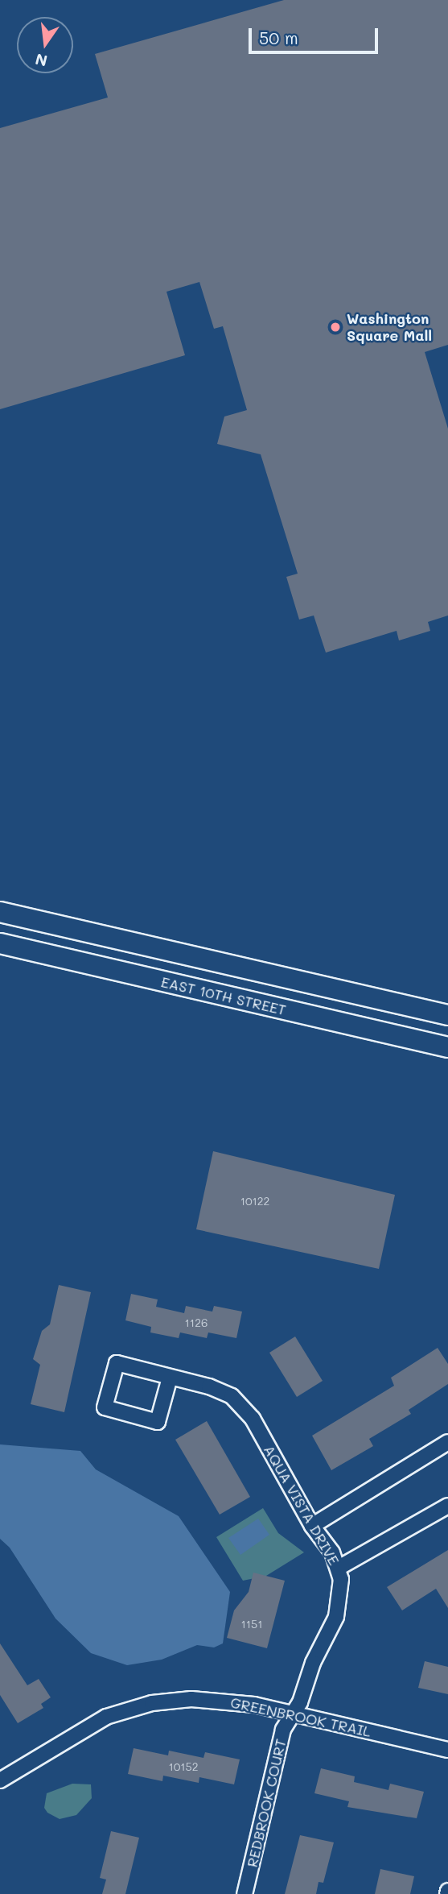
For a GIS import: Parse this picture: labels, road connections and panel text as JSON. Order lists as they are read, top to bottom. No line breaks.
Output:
{"streets":{"main road":["EAST 10TH STREET"],"street":["AQUA VISTA DRIVE","GREENBROOK TRAIL","REDBROOK COURT"]},"crossings":[["AQUA VISTA DRIVE","GREENBROOK TRAIL"],["AQUA VISTA DRIVE","REDBROOK COURT"],["GREENBROOK TRAIL","REDBROOK COURT"]],"places":["Washington Square Mall"],"house_numbers":["10122","1126","1151","10152"],"scale_bar":"50 m","north":"bottom"}
